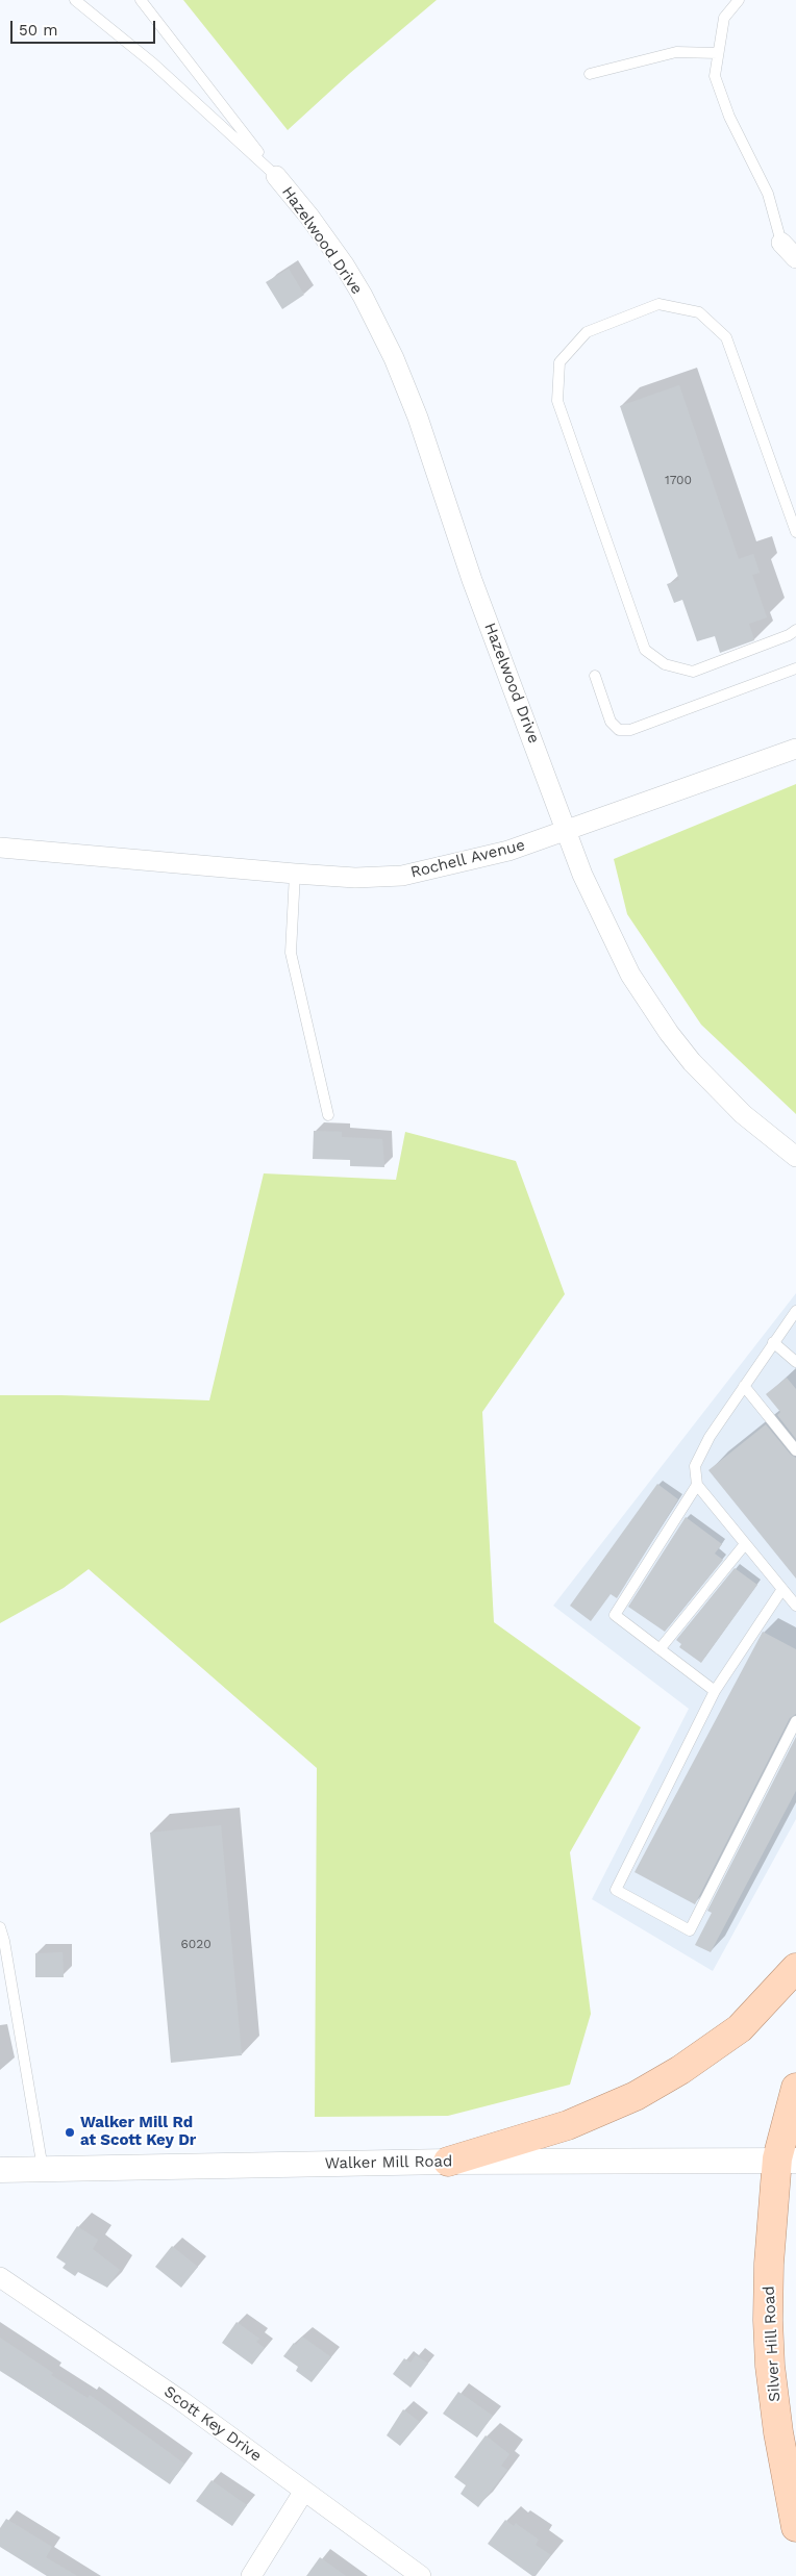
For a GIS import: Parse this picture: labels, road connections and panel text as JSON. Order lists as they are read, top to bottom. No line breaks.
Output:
{"streets":{"main road":["Silver Hill Road"],"street":["Hazelwood Drive","Rochell Avenue","Walker Mill Road","Scott Key Drive"]},"crossings":[["Hazelwood Drive","Rochell Avenue"],["Walker Mill Road","Silver Hill Road"]],"places":["Walker Mill Rd at Scott Key Dr"],"house_numbers":["1700","6020"],"scale_bar":"50 m"}
